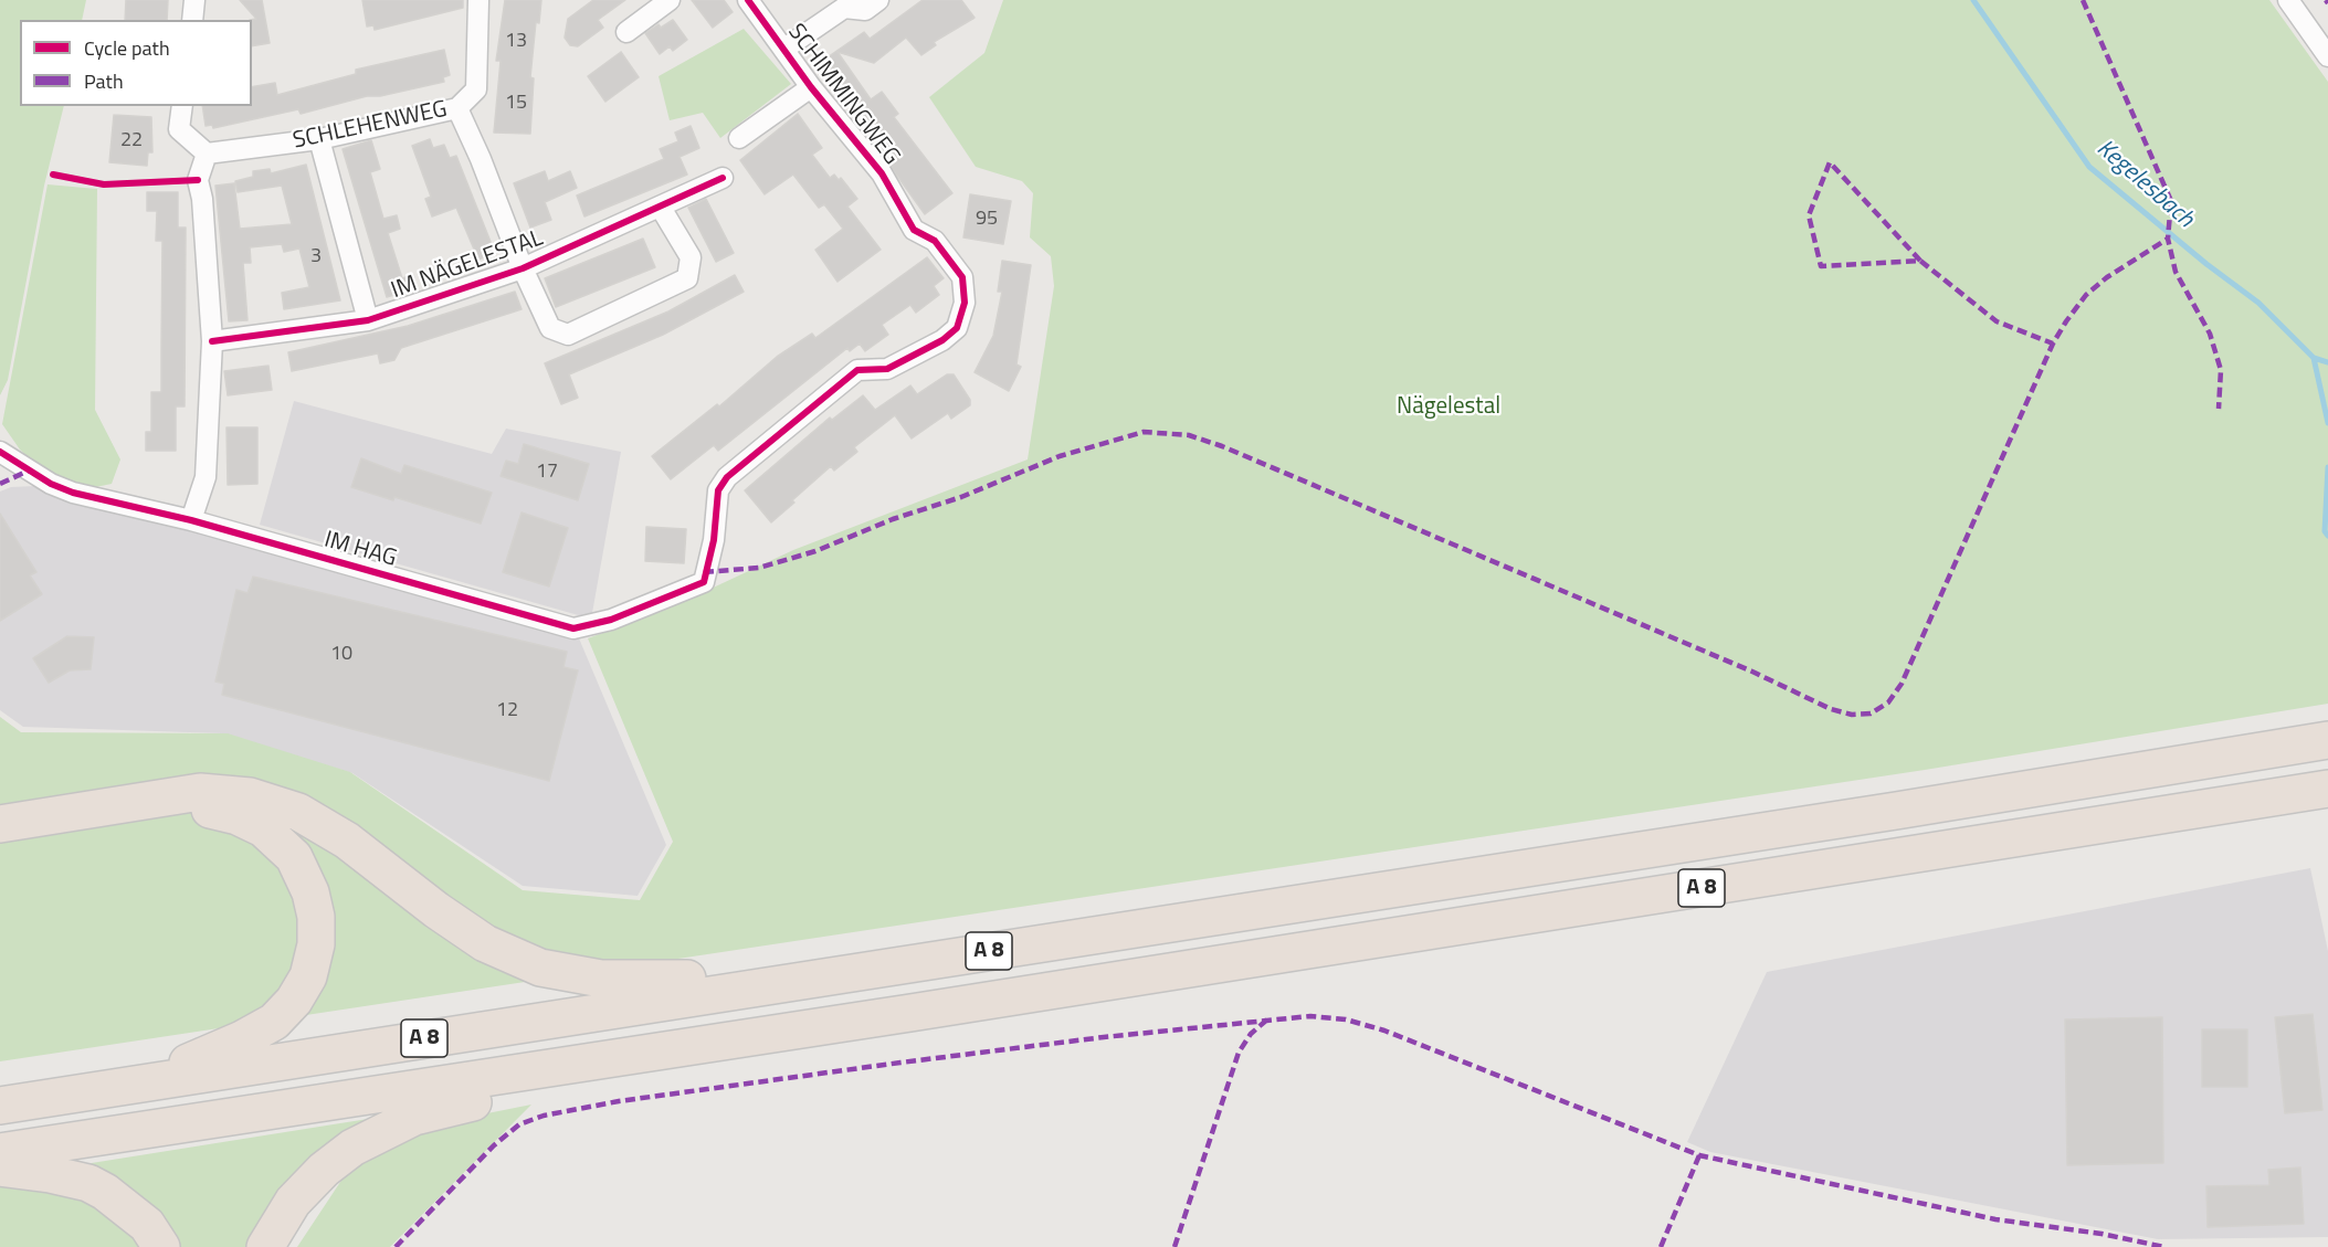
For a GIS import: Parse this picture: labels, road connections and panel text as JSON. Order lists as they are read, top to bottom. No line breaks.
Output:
{"streets":{"highway":["A 8"],"street":["SCHIMMINGWEG","SCHLEHENWEG","IM NÄGELESTAL","IM HAG"]},"crossings":[["SCHIMMINGWEG","IM HAG"]],"water":["Kegelesbach"],"parks":["Nägelestal"],"house_numbers":["13","15","22","95","3","17","10","12"],"legend":["Cycle path","Path"]}
